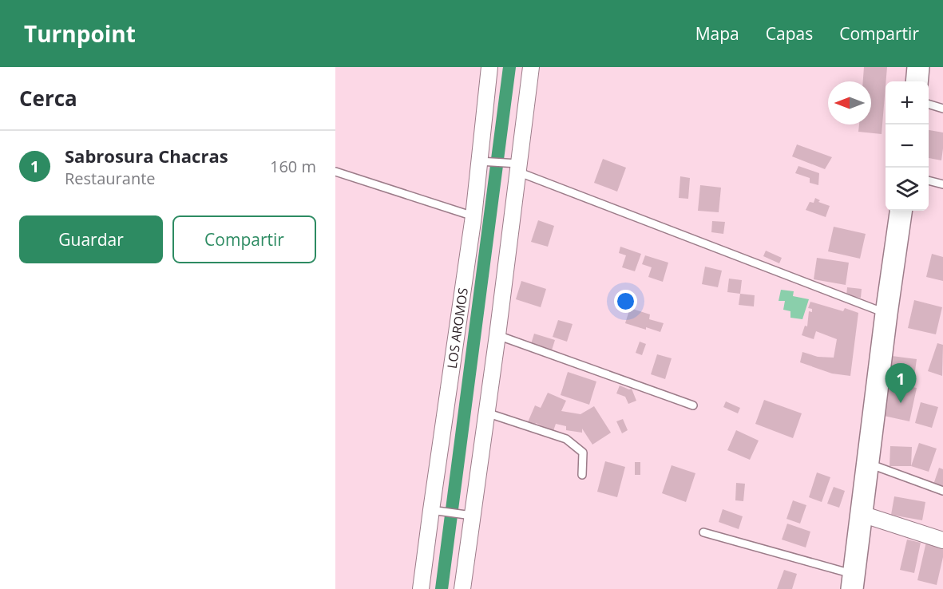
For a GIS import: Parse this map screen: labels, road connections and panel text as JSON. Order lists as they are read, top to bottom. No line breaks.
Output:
{"streets":{"street":["LOS AROMOS"]},"north":"left","page":{"header":"Turnpoint","nav":["Mapa","Capas","Compartir"],"heading":"Cerca","map_buttons":["+","−"],"list":[{"mark":"1","name":"Sabrosura Chacras","note":"Restaurante","value":"160 m"}],"buttons":["Guardar","Compartir"],"pins":"1"}}
